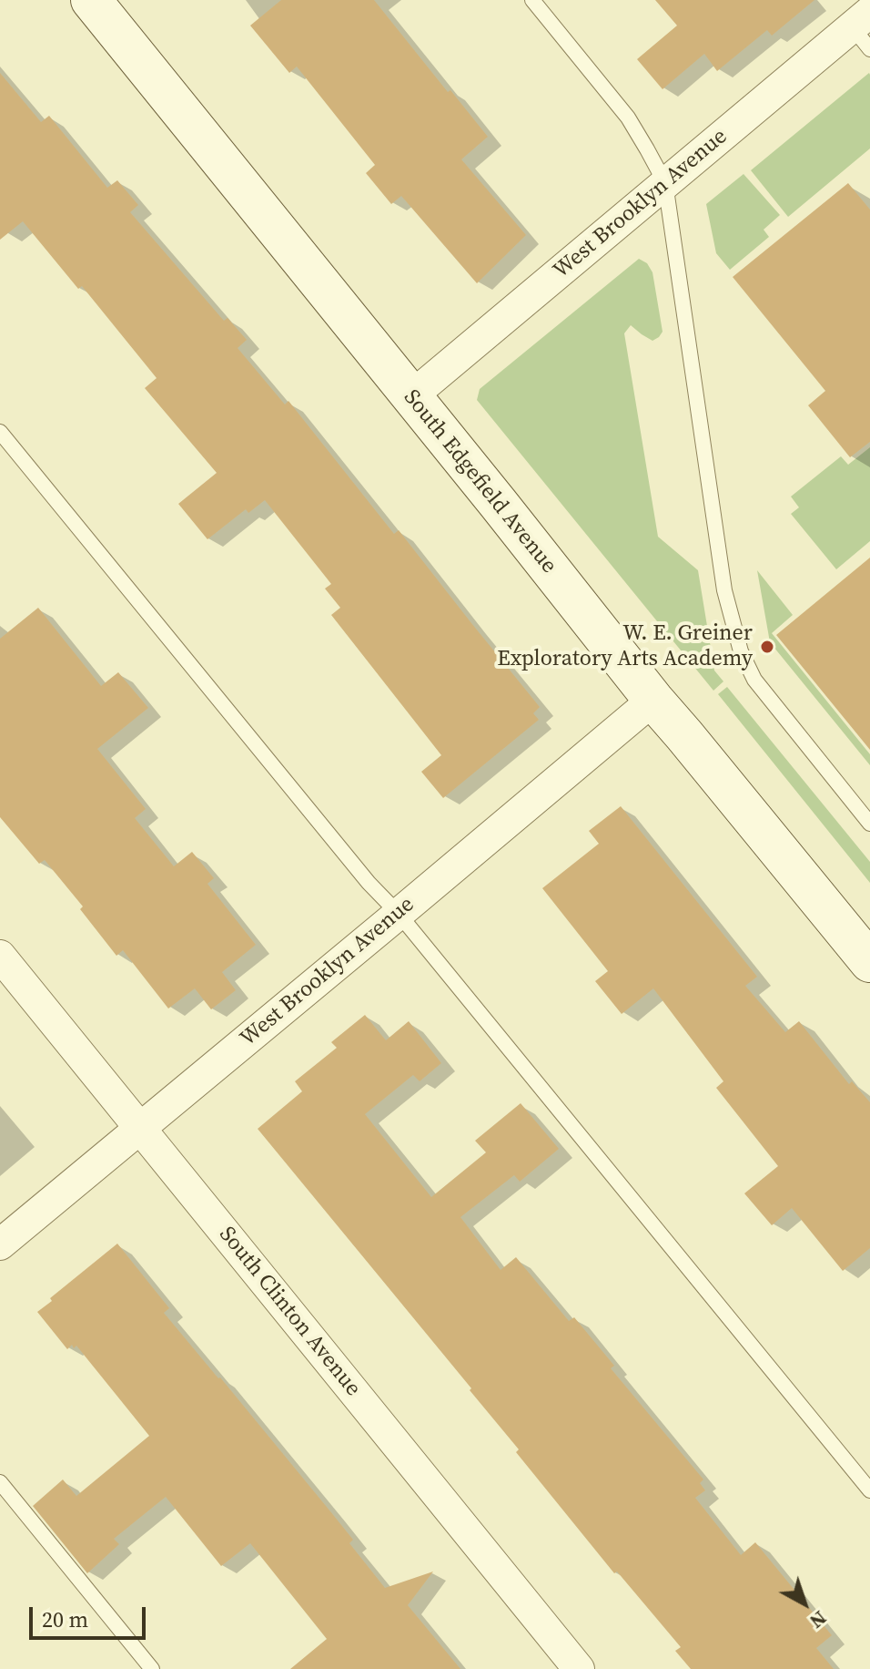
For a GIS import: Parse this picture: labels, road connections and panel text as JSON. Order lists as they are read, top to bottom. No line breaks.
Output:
{"streets":{"street":["West Brooklyn Avenue","South Edgefield Avenue","South Clinton Avenue"]},"crossings":[["West Brooklyn Avenue","South Edgefield Avenue"],["West Brooklyn Avenue","South Clinton Avenue"]],"places":["W. E. Greiner Exploratory Arts Academy"],"scale_bar":"20 m","north":"bottom right"}
